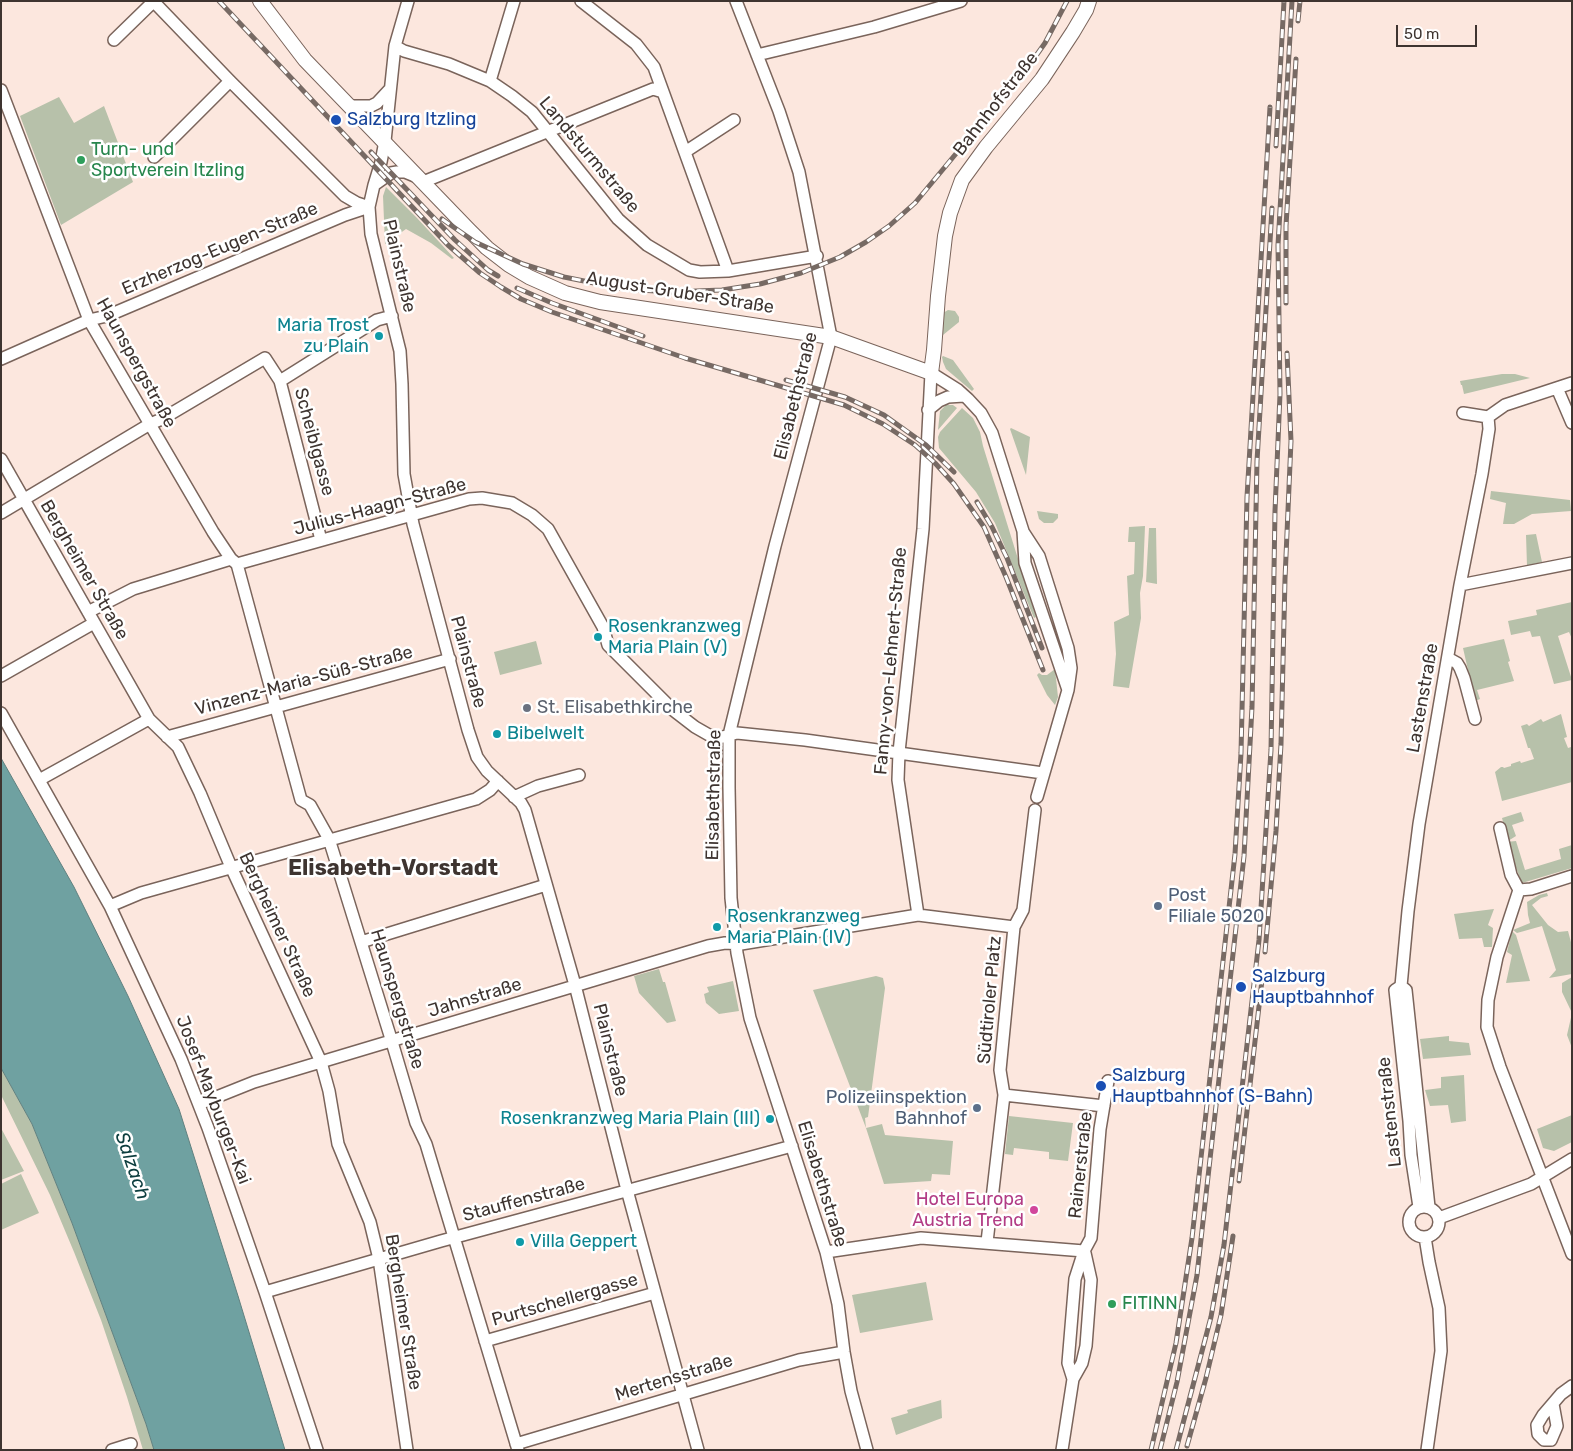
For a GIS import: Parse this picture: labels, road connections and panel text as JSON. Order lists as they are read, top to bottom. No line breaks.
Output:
{"streets":{"main road":["Bahnhofstraße","August-Gruber-Straße","Fanny-von-Lehnert-Straße"],"street":["Landsturmstraße","Erzherzog-Eugen-Straße","Plainstraße","Haunspergstraße","Elisabethstraße","Scheiblgasse","Julius-Haagn-Straße","Bergheimer Straße","Vinzenz-Maria-Süß-Straße","Lastenstraße","Jahnstraße","Südtiroler Platz","Josef-Mayburger-Kai","Rainerstraße","Stauffenstraße","Purtschellergasse","Mertensstraße"]},"crossings":[["Bahnhofstraße","Fanny-von-Lehnert-Straße"],["Landsturmstraße","Elisabethstraße"],["Erzherzog-Eugen-Straße","Plainstraße"],["Erzherzog-Eugen-Straße","Haunspergstraße"],["Plainstraße","Julius-Haagn-Straße"],["Plainstraße","Vinzenz-Maria-Süß-Straße"],["Plainstraße","Jahnstraße"],["Plainstraße","Stauffenstraße"],["Plainstraße","Purtschellergasse"],["Plainstraße","Mertensstraße"],["August-Gruber-Straße","Elisabethstraße"],["August-Gruber-Straße","Fanny-von-Lehnert-Straße"],["Haunspergstraße","Scheiblgasse"],["Haunspergstraße","Julius-Haagn-Straße"],["Haunspergstraße","Vinzenz-Maria-Süß-Straße"],["Haunspergstraße","Jahnstraße"],["Haunspergstraße","Stauffenstraße"],["Haunspergstraße","Purtschellergasse"],["Haunspergstraße","Mertensstraße"],["Elisabethstraße","Julius-Haagn-Straße"],["Elisabethstraße","Jahnstraße"],["Elisabethstraße","Stauffenstraße"],["Elisabethstraße","Mertensstraße"],["Scheiblgasse","Julius-Haagn-Straße"],["Julius-Haagn-Straße","Bergheimer Straße"],["Julius-Haagn-Straße","Fanny-von-Lehnert-Straße"],["Bergheimer Straße","Vinzenz-Maria-Süß-Straße"],["Bergheimer Straße","Jahnstraße"],["Bergheimer Straße","Stauffenstraße"],["Fanny-von-Lehnert-Straße","Jahnstraße"],["Jahnstraße","Südtiroler Platz"],["Jahnstraße","Josef-Mayburger-Kai"],["Josef-Mayburger-Kai","Stauffenstraße"]],"districts":["Elisabeth-Vorstadt"],"water":["Salzach"],"places":["Salzburg Itzling","Turn- und Sportverein Itzling","Maria Trost zu Plain","Rosenkranzweg Maria Plain (V)","St. Elisabethkirche","Bibelwelt","Post Filiale 5020","Rosenkranzweg Maria Plain (IV)","Salzburg Hauptbahnhof","Salzburg Hauptbahnhof (S-Bahn)","Polizeiinspektion Bahnhof","Rosenkranzweg Maria Plain (III)","Hotel Europa Austria Trend","Villa Geppert","FITINN"],"scale_bar":"50 m"}
